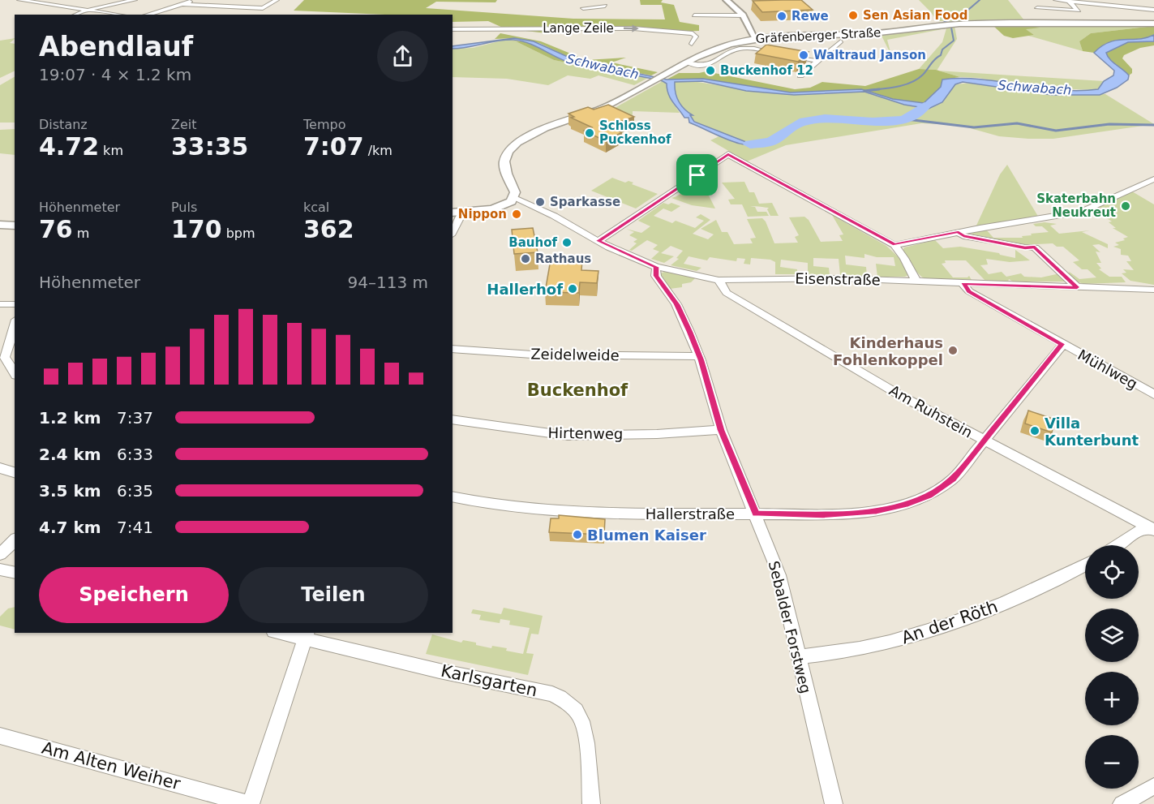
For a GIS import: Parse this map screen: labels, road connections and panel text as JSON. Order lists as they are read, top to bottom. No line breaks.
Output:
{"streets":{"main road":["Gräfenberger Straße"],"street":["Lange Zeile","Eisenstraße","Zeidelweide","Mühlweg","Am Ruhstein","Hirtenweg","Hallerstraße","An der Röth","Sebalder Forstweg","Karlsgarten","Am Alten Weiher"]},"crossings":[["Gräfenberger Straße","Eisenstraße"],["Eisenstraße","Mühlweg"],["Eisenstraße","Am Ruhstein"],["Eisenstraße","Sebalder Forstweg"],["Zeidelweide","Sebalder Forstweg"],["Mühlweg","Hallerstraße"],["Am Ruhstein","Hallerstraße"],["Hirtenweg","Sebalder Forstweg"],["Hallerstraße","Sebalder Forstweg"],["An der Röth","Sebalder Forstweg"]],"districts":["Buckenhof"],"water":["Schwabach"],"places":["Sen Asian Food","Rewe","Waltraud Janson","Buckenhof 12","Schloss Puckenhof","Sparkasse","Skaterbahn Neukreut","Nippon","Bauhof","Rathaus","Hallerhof","Kinderhaus Fohlenkoppel","Villa Kunterbunt","Blumen Kaiser"],"page":{"heading":["Abendlauf","19:07 · 4 × 1.2 km"],"stats":[["Distanz","4.72 km"],["Zeit","33:35"],["Tempo","7:07 /km"],["Höhenmeter","76 m"],["Puls","170 bpm"],["kcal","362"]],"chart":["Höhenmeter","94–113 m"],"list":[{"name":"1.2 km","note":"7:37"},{"name":"2.4 km","note":"6:33"},{"name":"3.5 km","note":"6:35"},{"name":"4.7 km","note":"7:41"}],"map_buttons":["+","−"],"buttons":["Speichern","Teilen"]}}
